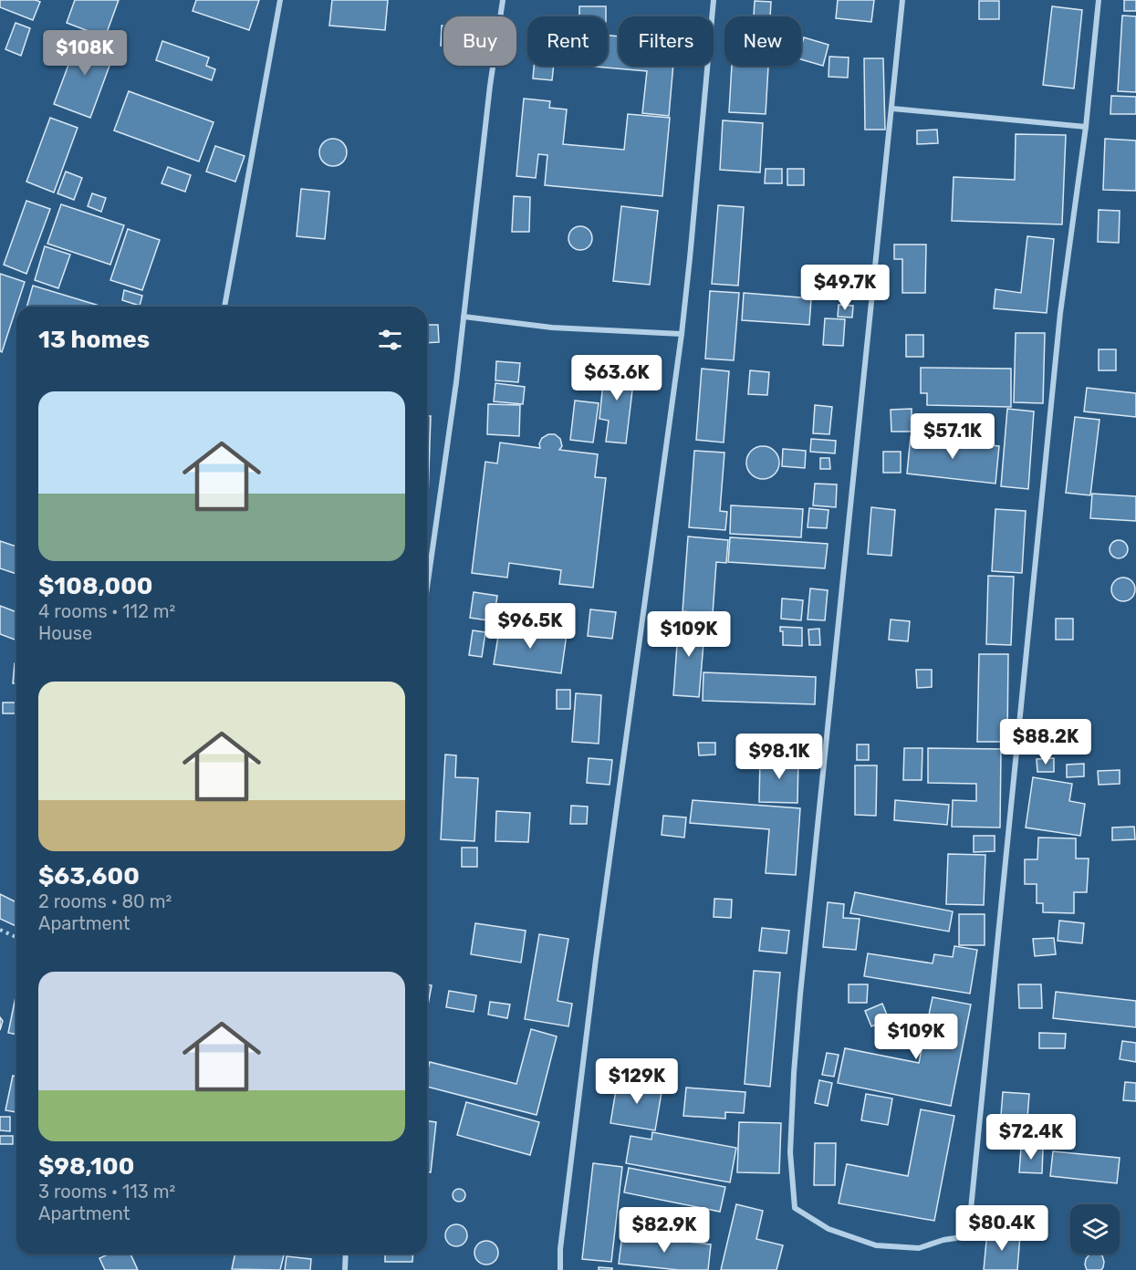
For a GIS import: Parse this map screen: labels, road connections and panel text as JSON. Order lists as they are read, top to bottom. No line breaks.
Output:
{"page":{"chip":["Buy","Rent","Filters","New"],"price":["$108K","$49.7K","$63.6K","$57.1K","$96.5K","$109K","$88.2K","$98.1K","$109K","$129K","$72.4K","$80.4K","$82.9K"],"heading":"13 homes","list":[{"name":"$108,000","note":"4 rooms · 112 m² · House"},{"name":"$63,600","note":"2 rooms · 80 m² · Apartment"},{"name":"$98,100","note":"3 rooms · 113 m² · Apartment"}]}}
